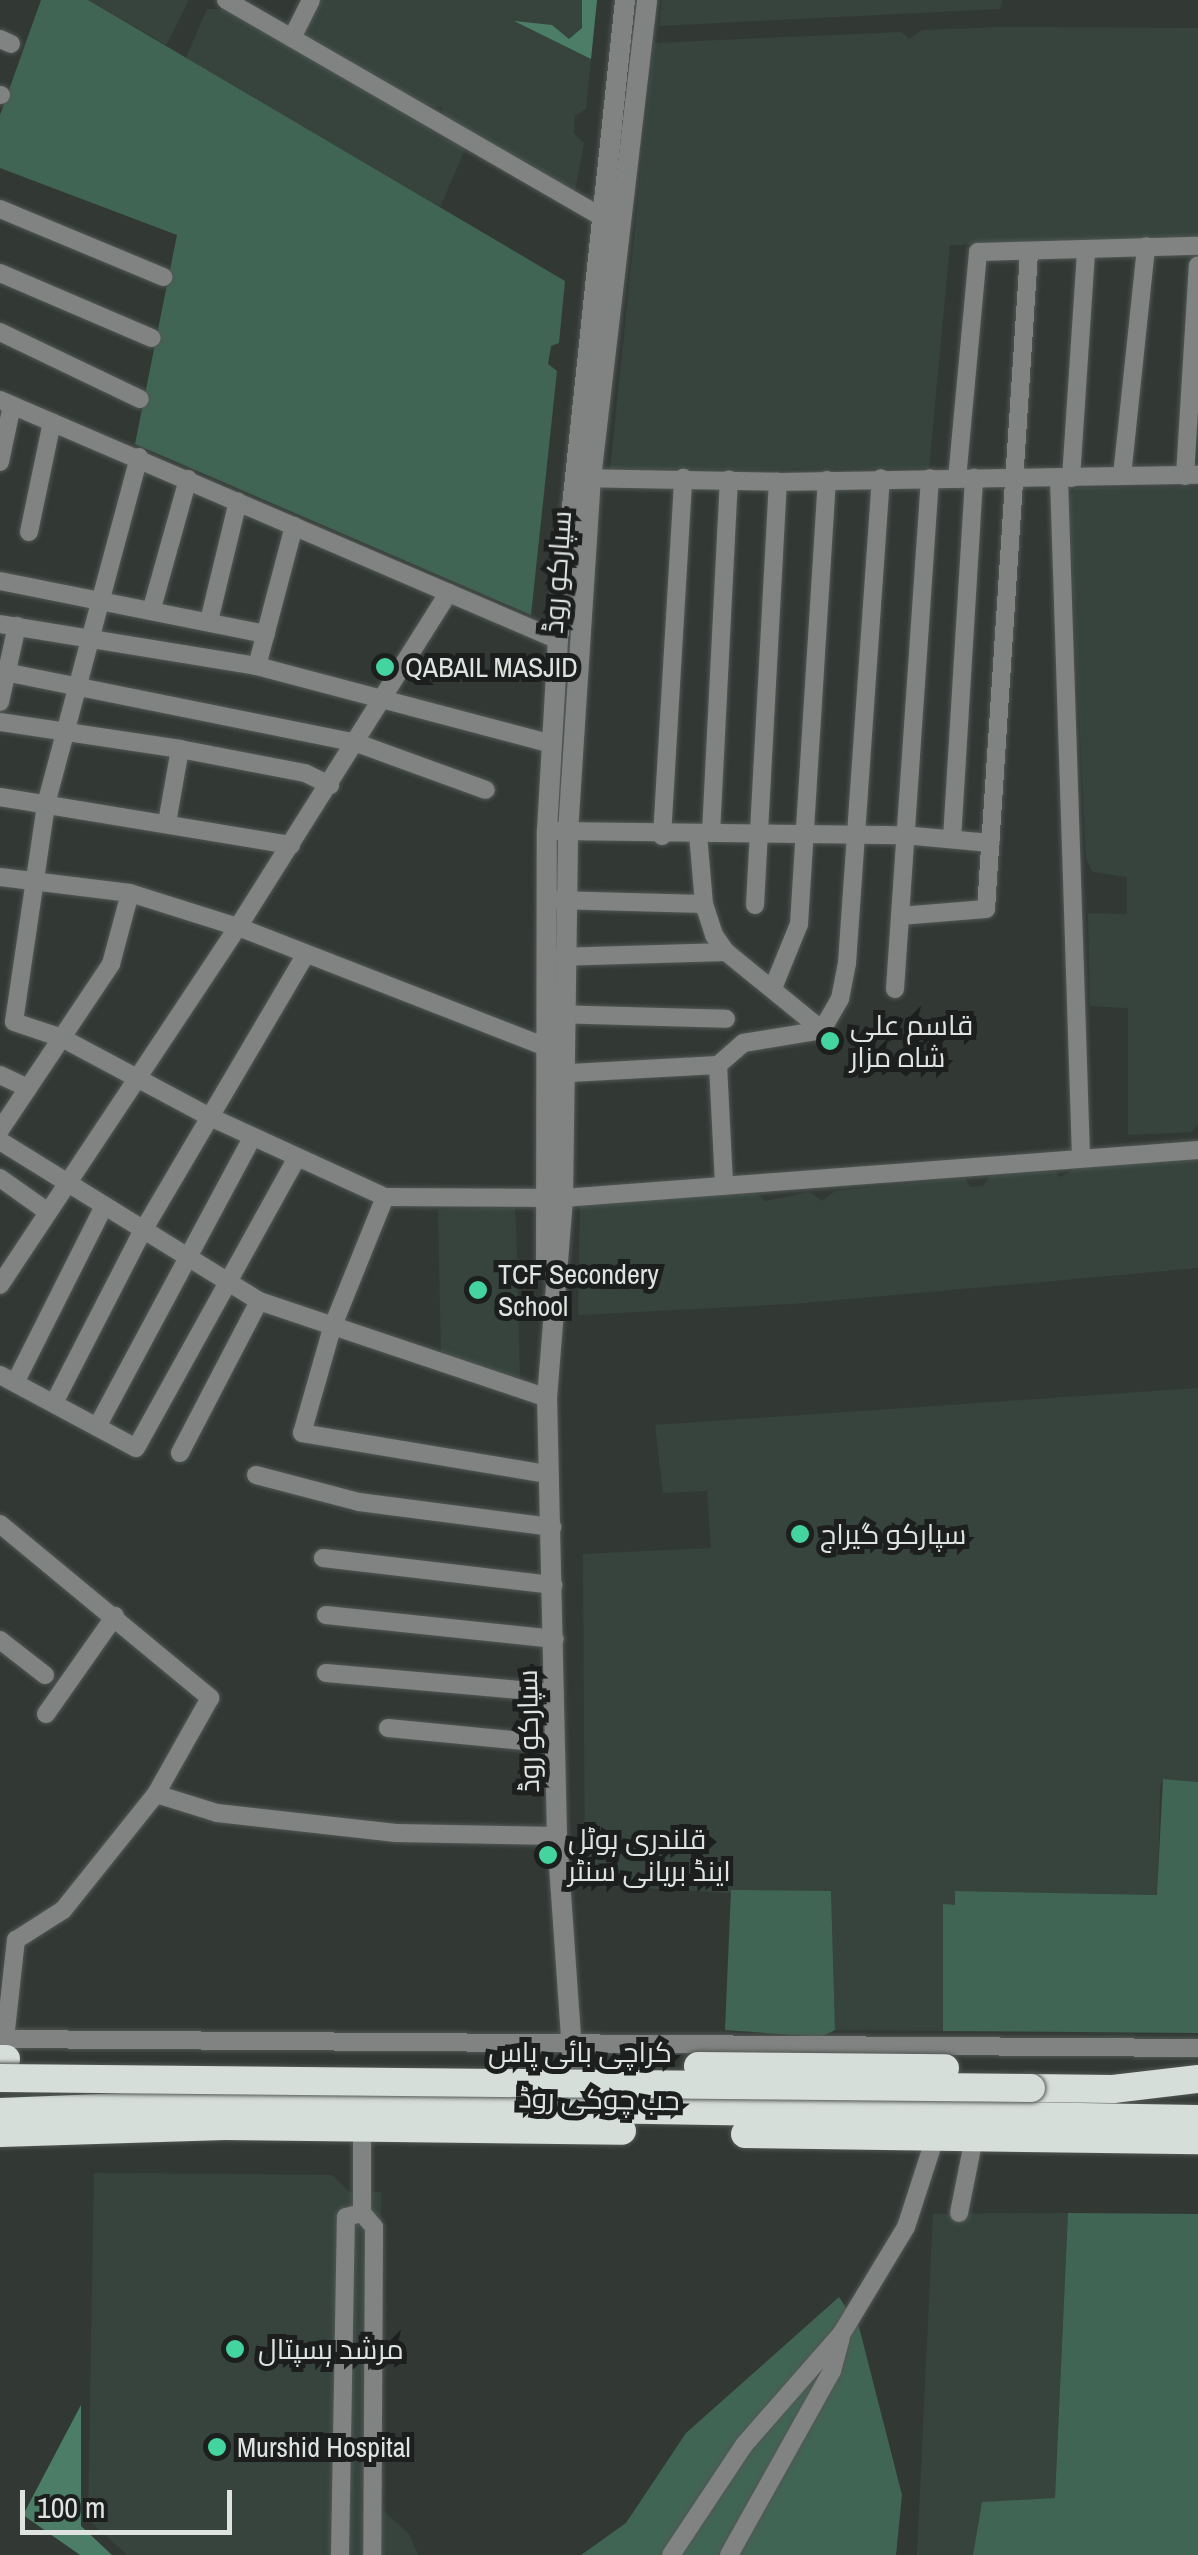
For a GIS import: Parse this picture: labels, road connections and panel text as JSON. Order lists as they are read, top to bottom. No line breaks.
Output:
{"streets":{"highway":["کراچی بائی پاس","حب چوکی روڈ"],"street":["سپارکو روڈ"]},"crossings":[["سپارکو روڈ","حب چوکی روڈ"]],"places":["QABAIL MASJID","قاسم علی شاہ مزار","TCF Secondery School","سپارکو گیراج","قلندری ہوٹل اینڈ بریانی سنٹر","مرشد ہسپتال","Murshid Hospital"],"scale_bar":"100 m"}
